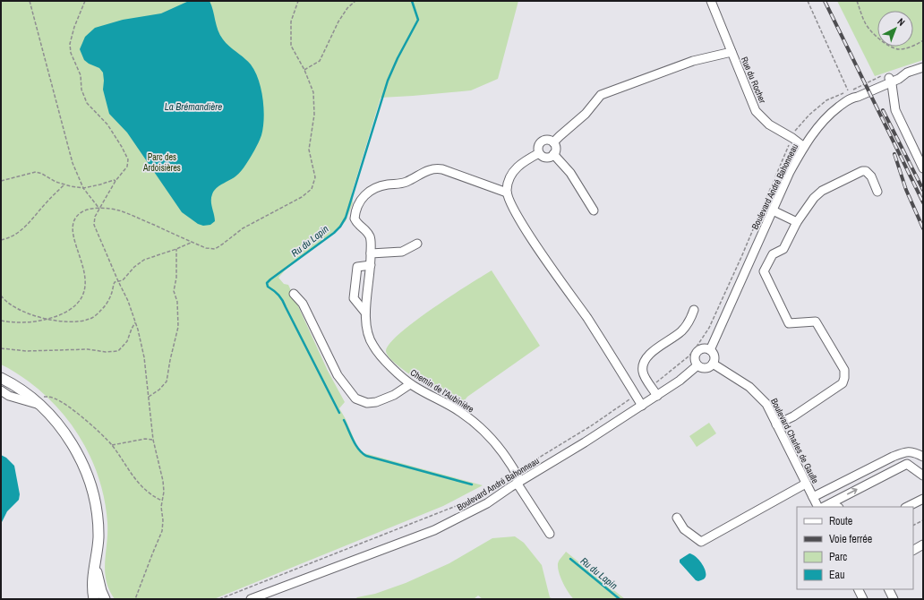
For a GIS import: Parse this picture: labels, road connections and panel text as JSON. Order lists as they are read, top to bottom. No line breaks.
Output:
{"streets":{"street":["Rue du Rocher","Boulevard André Bahonneau","Chemin de l'Aubinière","Boulevard Charles de Gaulle"]},"crossings":[["Rue du Rocher","Boulevard André Bahonneau"],["Boulevard André Bahonneau","Chemin de l'Aubinière"],["Boulevard André Bahonneau","Boulevard Charles de Gaulle"]],"water":["La Brémandière","Ru du Lapin"],"parks":["Parc des Ardoisières"],"legend":["Route","Voie ferrée","Parc","Eau"],"north":"top right"}
